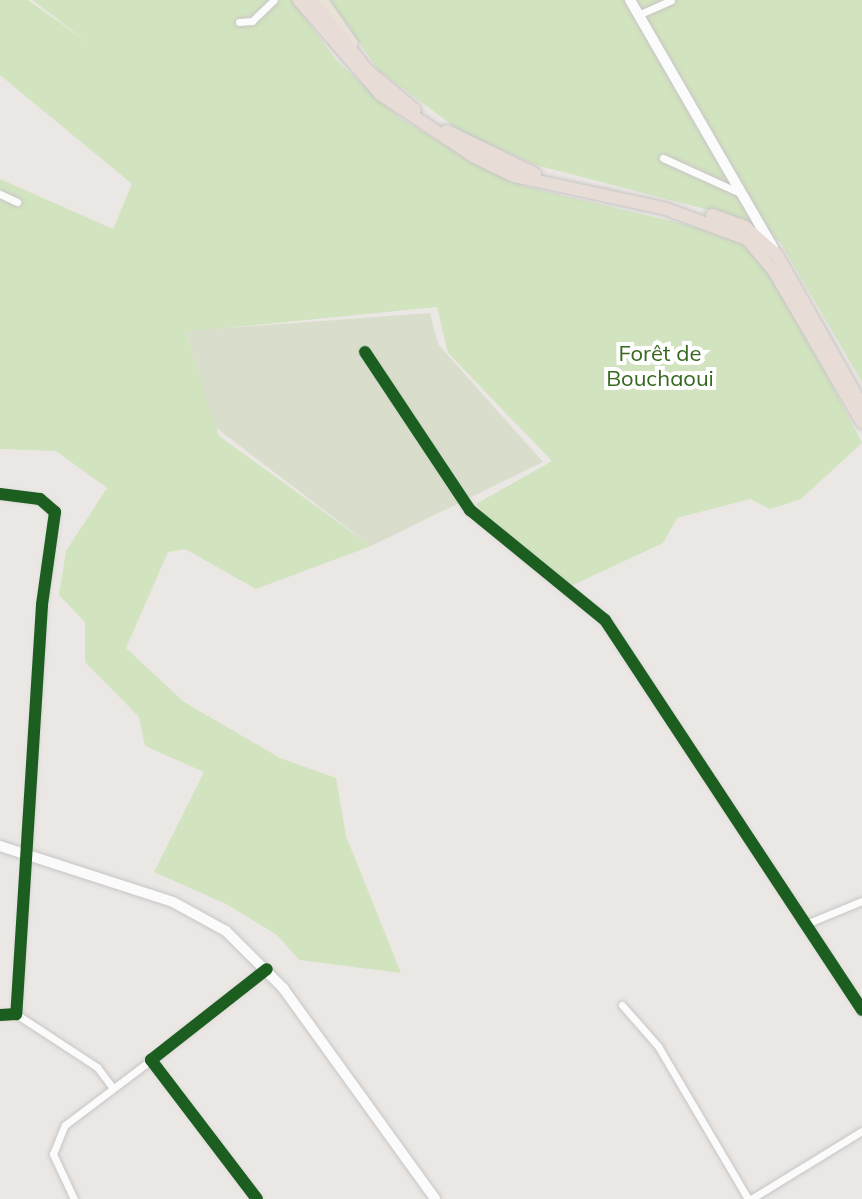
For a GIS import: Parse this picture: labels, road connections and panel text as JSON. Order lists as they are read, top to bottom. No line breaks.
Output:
{"parks":["Forêt de Bouchaoui"]}
